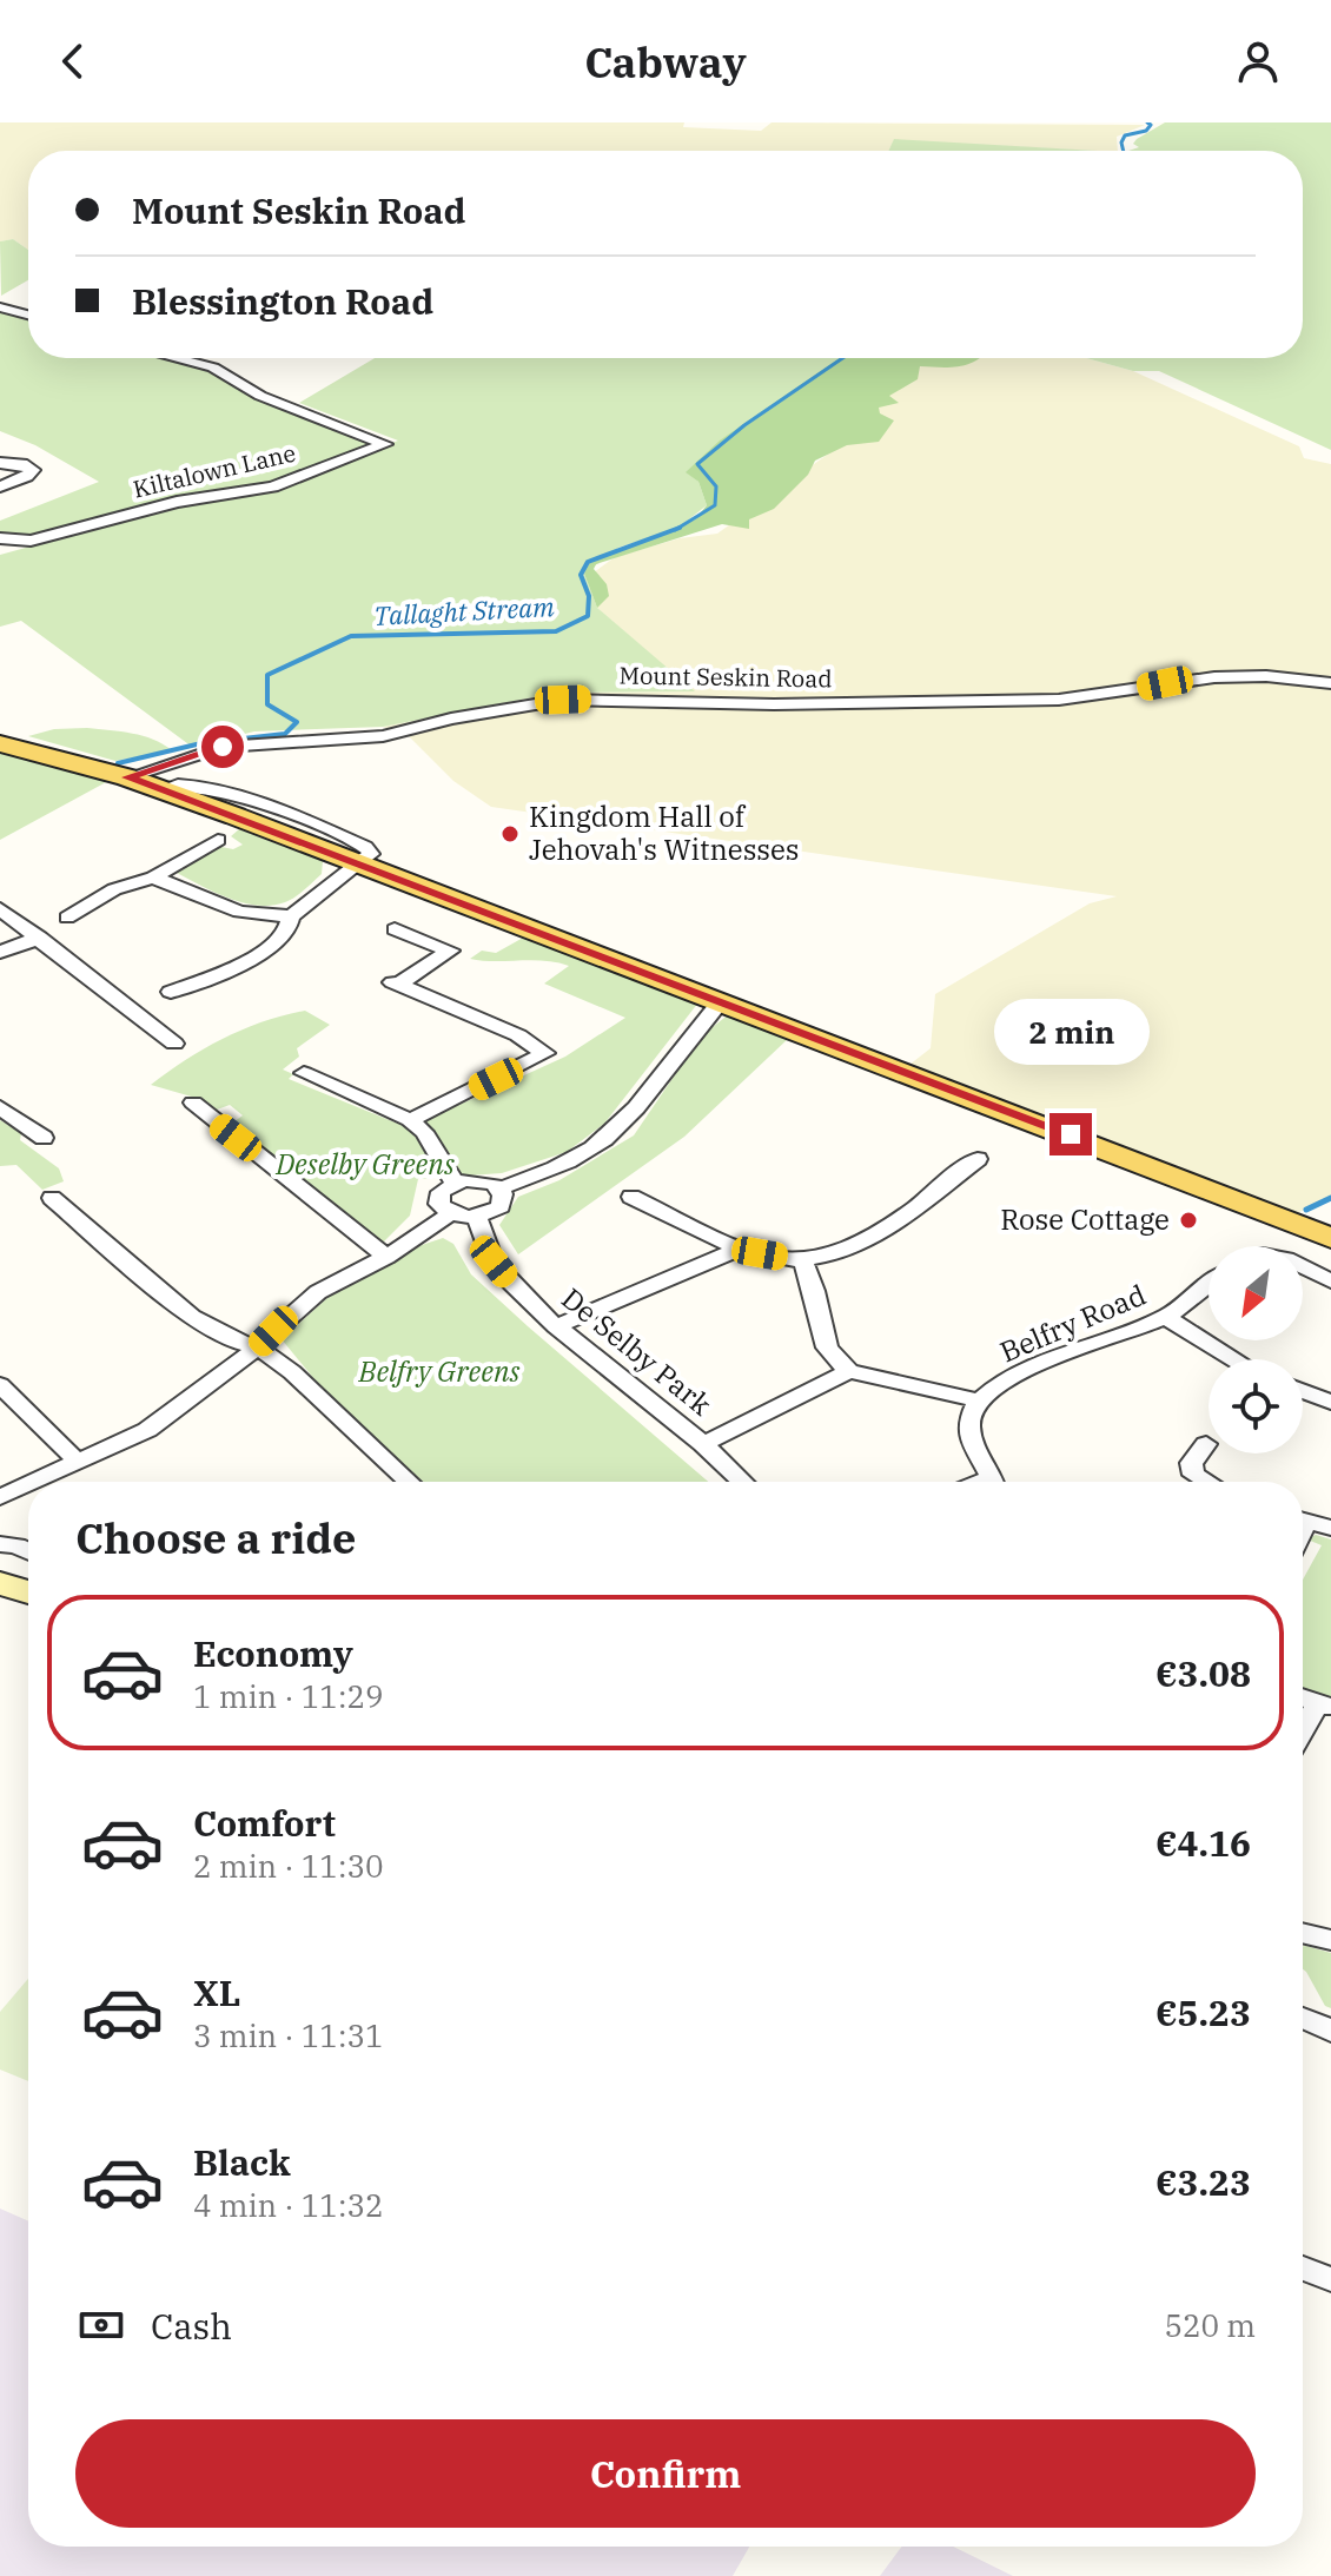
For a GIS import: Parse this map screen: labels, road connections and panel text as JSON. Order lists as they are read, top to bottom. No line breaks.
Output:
{"streets":{"street":["Kiltalown Lane","Mount Seskin Road","Belfry Road","De Selby Park"]},"water":["Tallaght Stream"],"parks":["Deselby Greens","Belfry Greens"],"places":["Kingdom Hall of Jehovah's Witnesses","Rose Cottage"],"north":"bottom left","page":{"header":"Cabway","banner":["Mount Seskin Road","Blessington Road"],"bubble":"2 min","heading":"Choose a ride","list":[{"name":"Economy","note":"1 min · 11:29","value":"€3.08"},{"name":"Comfort","note":"2 min · 11:30","value":"€4.16"},{"name":"XL","note":"3 min · 11:31","value":"€5.23"},{"name":"Black","note":"4 min · 11:32","value":"€3.23"}],"pay":["Cash","520 m"],"buttons":"Confirm"}}
